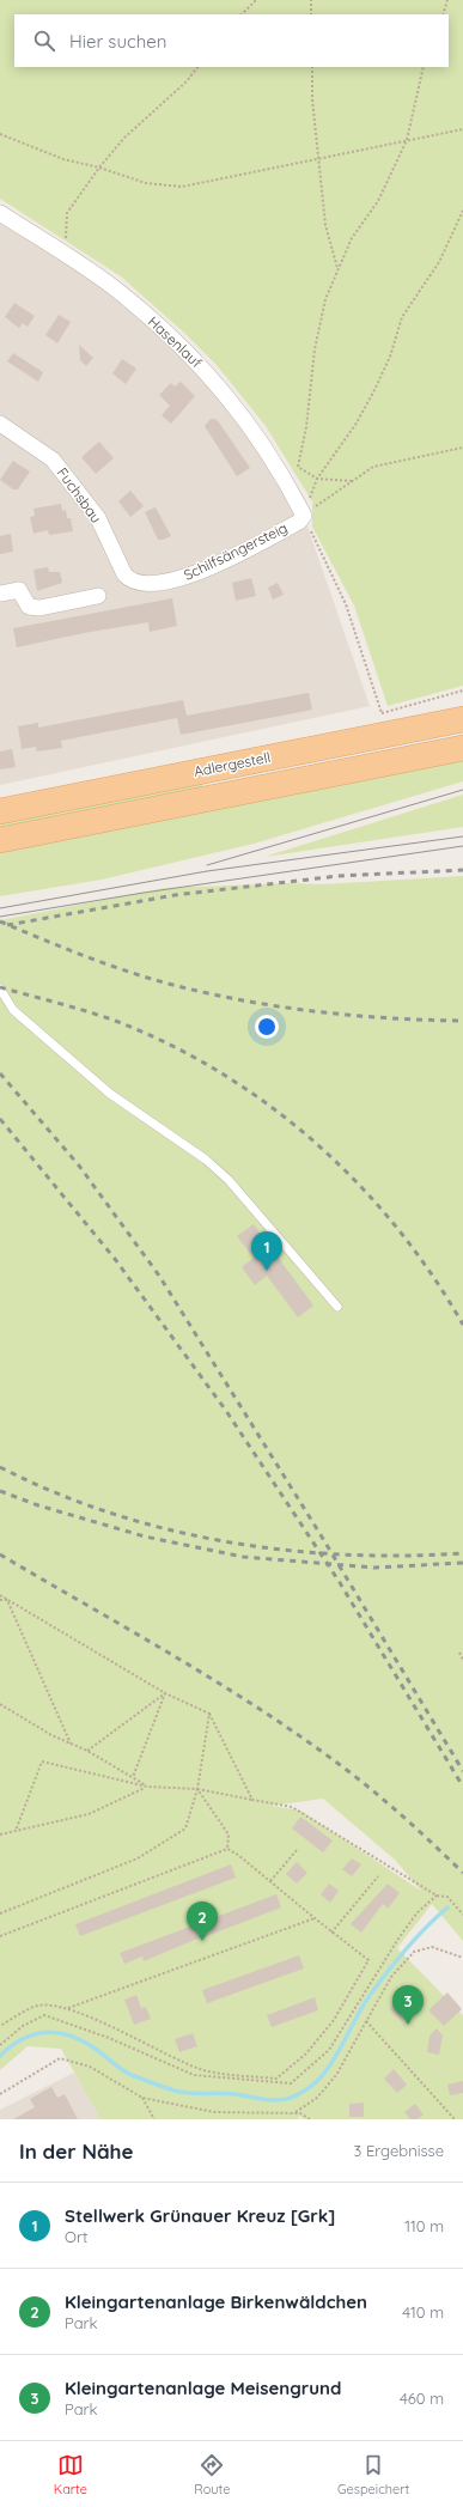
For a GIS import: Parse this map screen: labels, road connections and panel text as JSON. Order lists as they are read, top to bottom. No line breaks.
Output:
{"streets":{"main road":["Adlergestell"],"street":["Hasenlauf","Fuchsbau","Schilfsängersteig"]},"crossings":[["Hasenlauf","Schilfsängersteig"],["Fuchsbau","Schilfsängersteig"]],"page":{"search":"Hier suchen","pins":["1","2","3"],"heading":["In der Nähe","3 Ergebnisse"],"list":[{"mark":"1","name":"Stellwerk Grünauer Kreuz [Grk]","note":"Ort","value":"110 m"},{"mark":"2","name":"Kleingartenanlage Birkenwäldchen","note":"Park","value":"410 m"},{"mark":"3","name":"Kleingartenanlage Meisengrund","note":"Park","value":"460 m"}],"nav":["Karte","Route","Gespeichert"]}}
